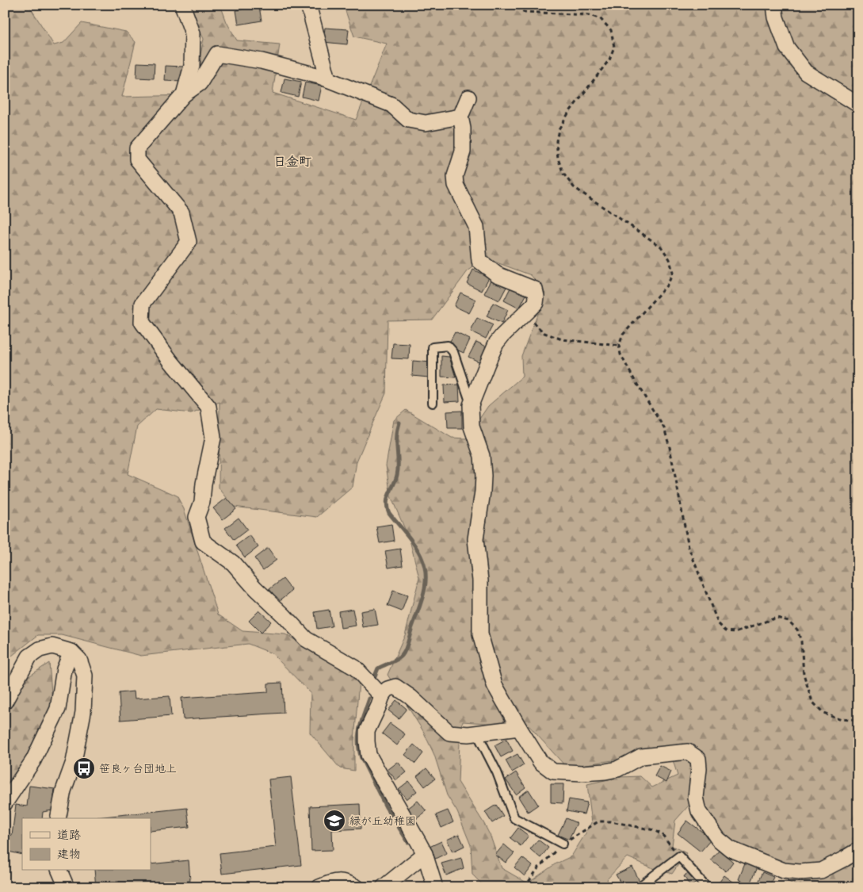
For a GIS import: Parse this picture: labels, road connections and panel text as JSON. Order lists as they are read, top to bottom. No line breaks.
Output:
{"districts":["日金町"],"places":{"bus stop":["笹良ヶ台団地上"],"school or university":["緑が丘幼稚園"]},"legend":["道路","建物"]}
